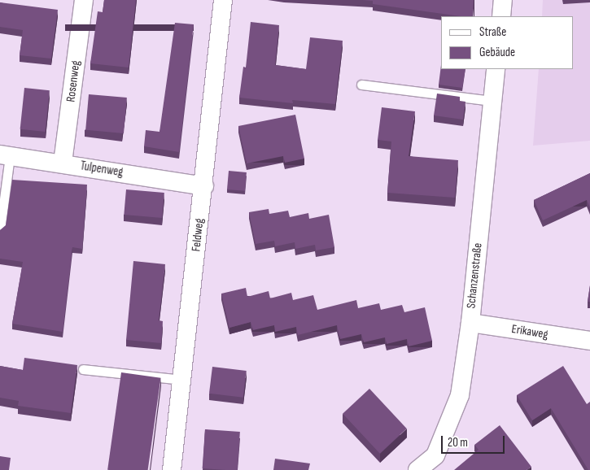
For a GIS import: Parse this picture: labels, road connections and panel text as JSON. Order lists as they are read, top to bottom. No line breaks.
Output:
{"streets":{"street":["Rosenweg","Tulpenweg","Feldweg","Schanzenstraße","Erikaweg"]},"crossings":[["Rosenweg","Tulpenweg"],["Tulpenweg","Feldweg"],["Schanzenstraße","Erikaweg"]],"legend":["Straße","Gebäude"],"scale_bar":"20 m"}
